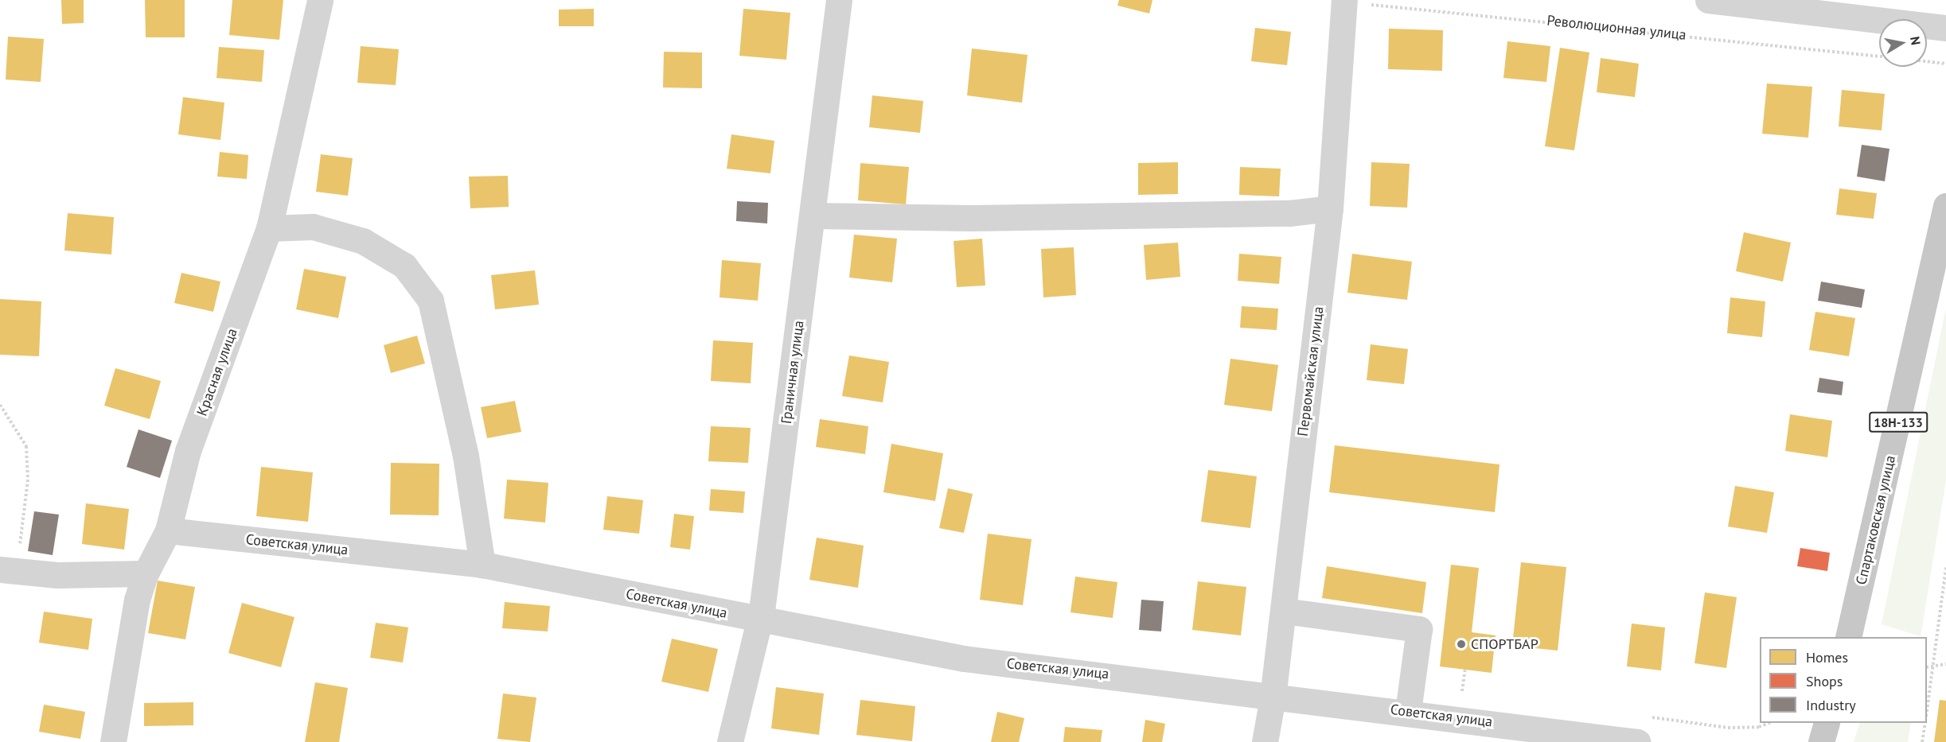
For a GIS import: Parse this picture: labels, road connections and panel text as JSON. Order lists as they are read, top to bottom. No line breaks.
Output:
{"streets":{"main road":["18Н-133","Спартаковская улица"],"street":["Первомайская улица","Красная улица","Граничная улица","Советская улица"],"path":["Революционная улица"]},"crossings":[["Революционная улица","Первомайская улица"],["Первомайская улица","Советская улица"],["Красная улица","Советская улица"],["Граничная улица","Советская улица"]],"places":["СПОРТБАР"],"legend":["Homes","Shops","Industry"],"north":"right"}
